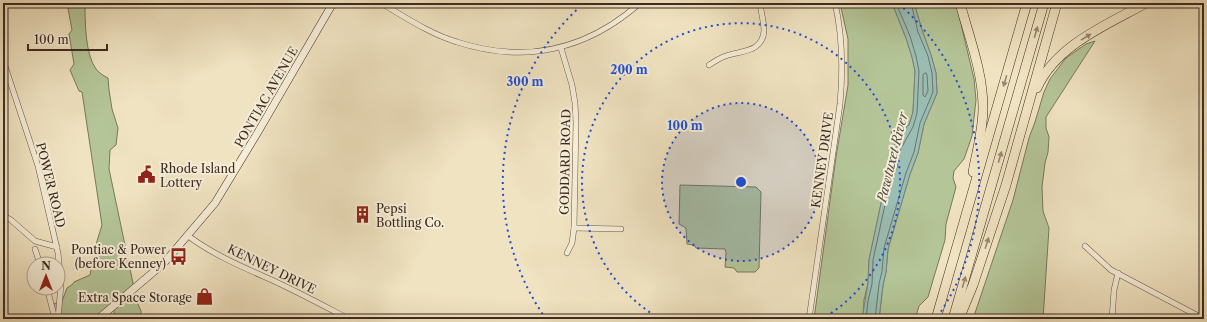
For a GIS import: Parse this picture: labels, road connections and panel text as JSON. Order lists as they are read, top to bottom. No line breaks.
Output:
{"streets":{"main road":["PONTIAC AVENUE"],"street":["KENNEY DRIVE","GODDARD ROAD","POWER ROAD"]},"crossings":[["PONTIAC AVENUE","KENNEY DRIVE"]],"water":["Pawtuxet River"],"places":{"public building":["Rhode Island Lottery"],"building":["Pepsi Bottling Co."],"bus stop":["Pontiac & Power (before Kenney)"],"shop":["Extra Space Storage"]},"scale_bar":"100 m","north":"top","rings":["200 m","300 m","100 m"]}
